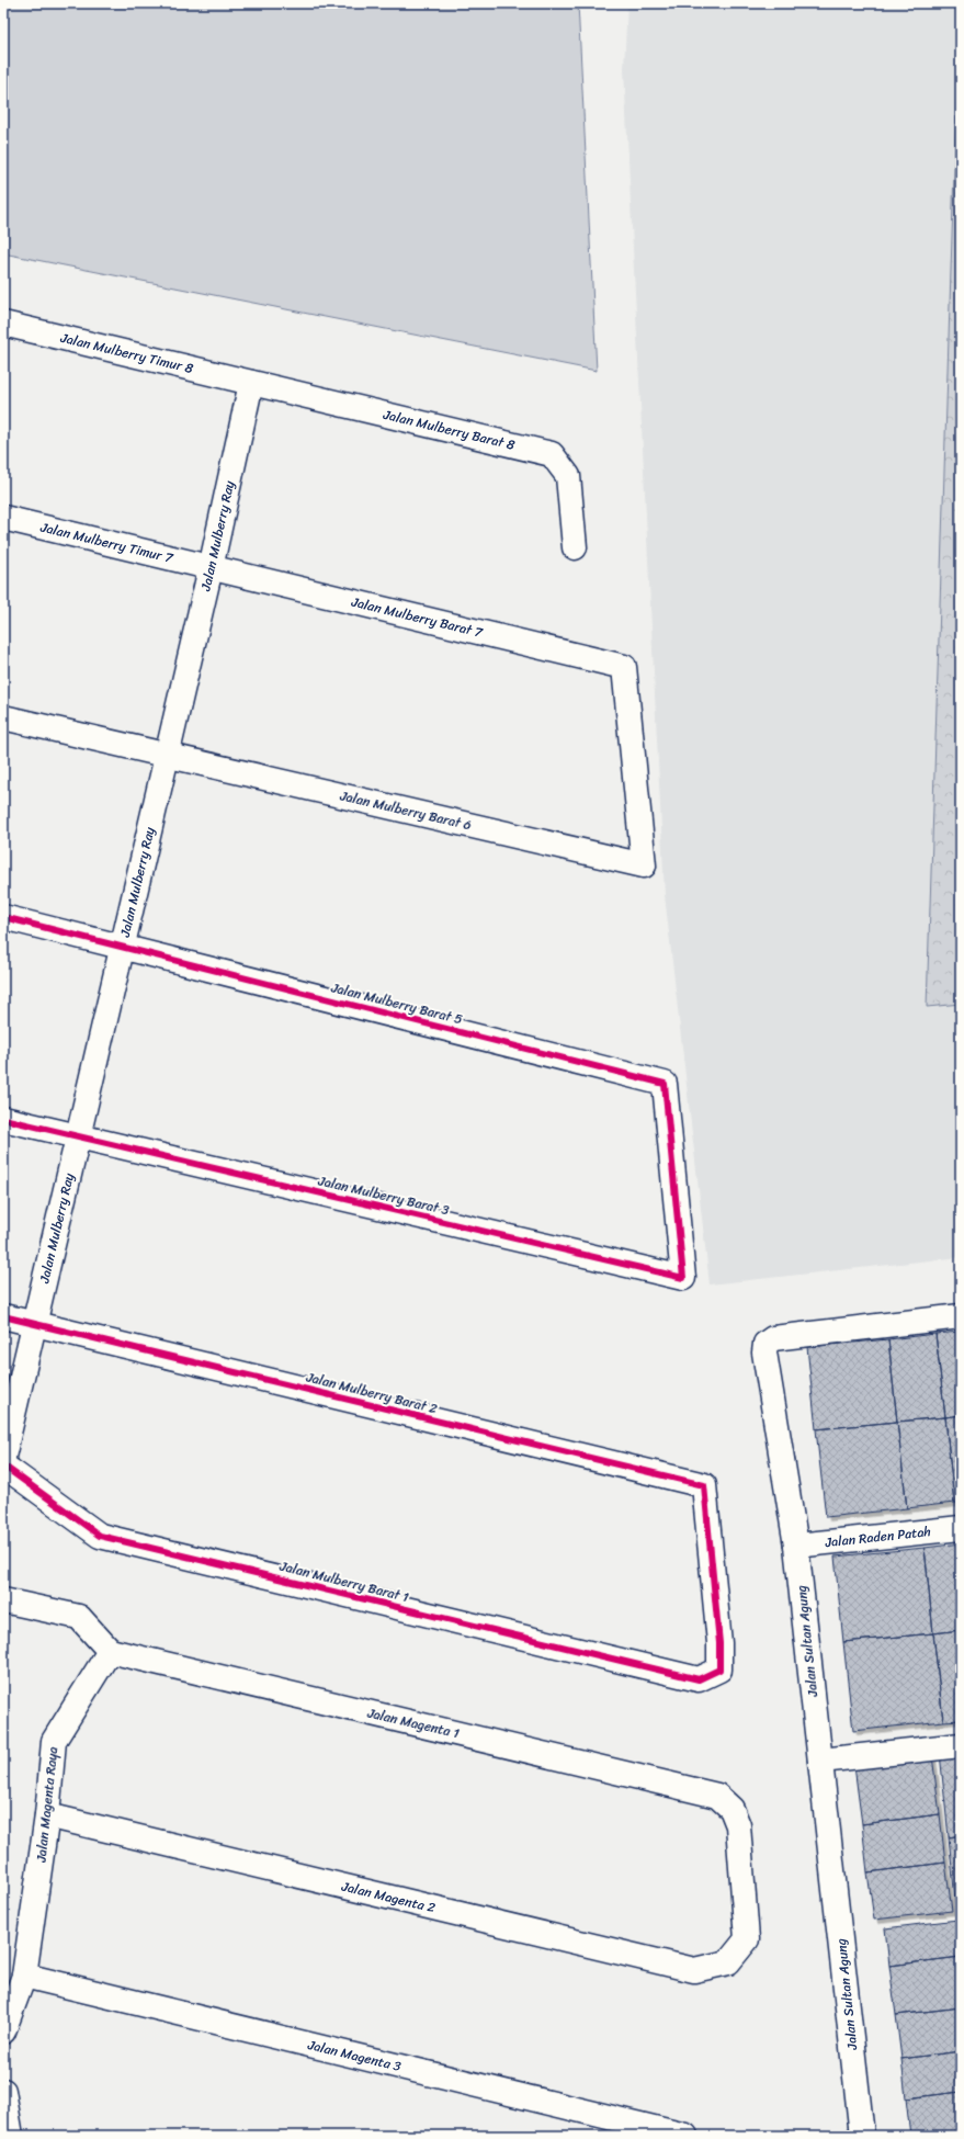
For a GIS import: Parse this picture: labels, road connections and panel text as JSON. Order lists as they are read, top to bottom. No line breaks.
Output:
{"streets":{"street":["Jalan Mulberry Timur 8","Jalan Mulberry Barat 8","Jalan Mulberry Ray","Jalan Mulberry Timur 7","Jalan Mulberry Barat 7","Jalan Mulberry Barat 6","Jalan Mulberry Barat 5","Jalan Mulberry Barat 3","Jalan Mulberry Barat 2","Jalan Raden Patah","Jalan Mulberry Barat 1","Jalan Sultan Agung","Jalan Magenta 1","Jalan Magenta Raya","Jalan Magenta 2","Jalan Magenta 3"]},"crossings":[["Jalan Mulberry Timur 8","Jalan Mulberry Barat 8"],["Jalan Mulberry Timur 8","Jalan Mulberry Ray"],["Jalan Mulberry Barat 8","Jalan Mulberry Ray"],["Jalan Mulberry Ray","Jalan Mulberry Timur 7"],["Jalan Mulberry Ray","Jalan Mulberry Barat 7"],["Jalan Mulberry Ray","Jalan Mulberry Barat 6"],["Jalan Mulberry Ray","Jalan Mulberry Barat 5"],["Jalan Mulberry Ray","Jalan Mulberry Barat 3"],["Jalan Mulberry Ray","Jalan Mulberry Barat 2"],["Jalan Mulberry Timur 7","Jalan Mulberry Barat 7"],["Jalan Mulberry Barat 7","Jalan Mulberry Barat 6"],["Jalan Mulberry Barat 5","Jalan Mulberry Barat 3"],["Jalan Mulberry Barat 2","Jalan Mulberry Barat 1"],["Jalan Raden Patah","Jalan Sultan Agung"],["Jalan Magenta 1","Jalan Magenta Raya"],["Jalan Magenta 1","Jalan Magenta 2"],["Jalan Magenta Raya","Jalan Magenta 2"],["Jalan Magenta Raya","Jalan Magenta 3"]]}
